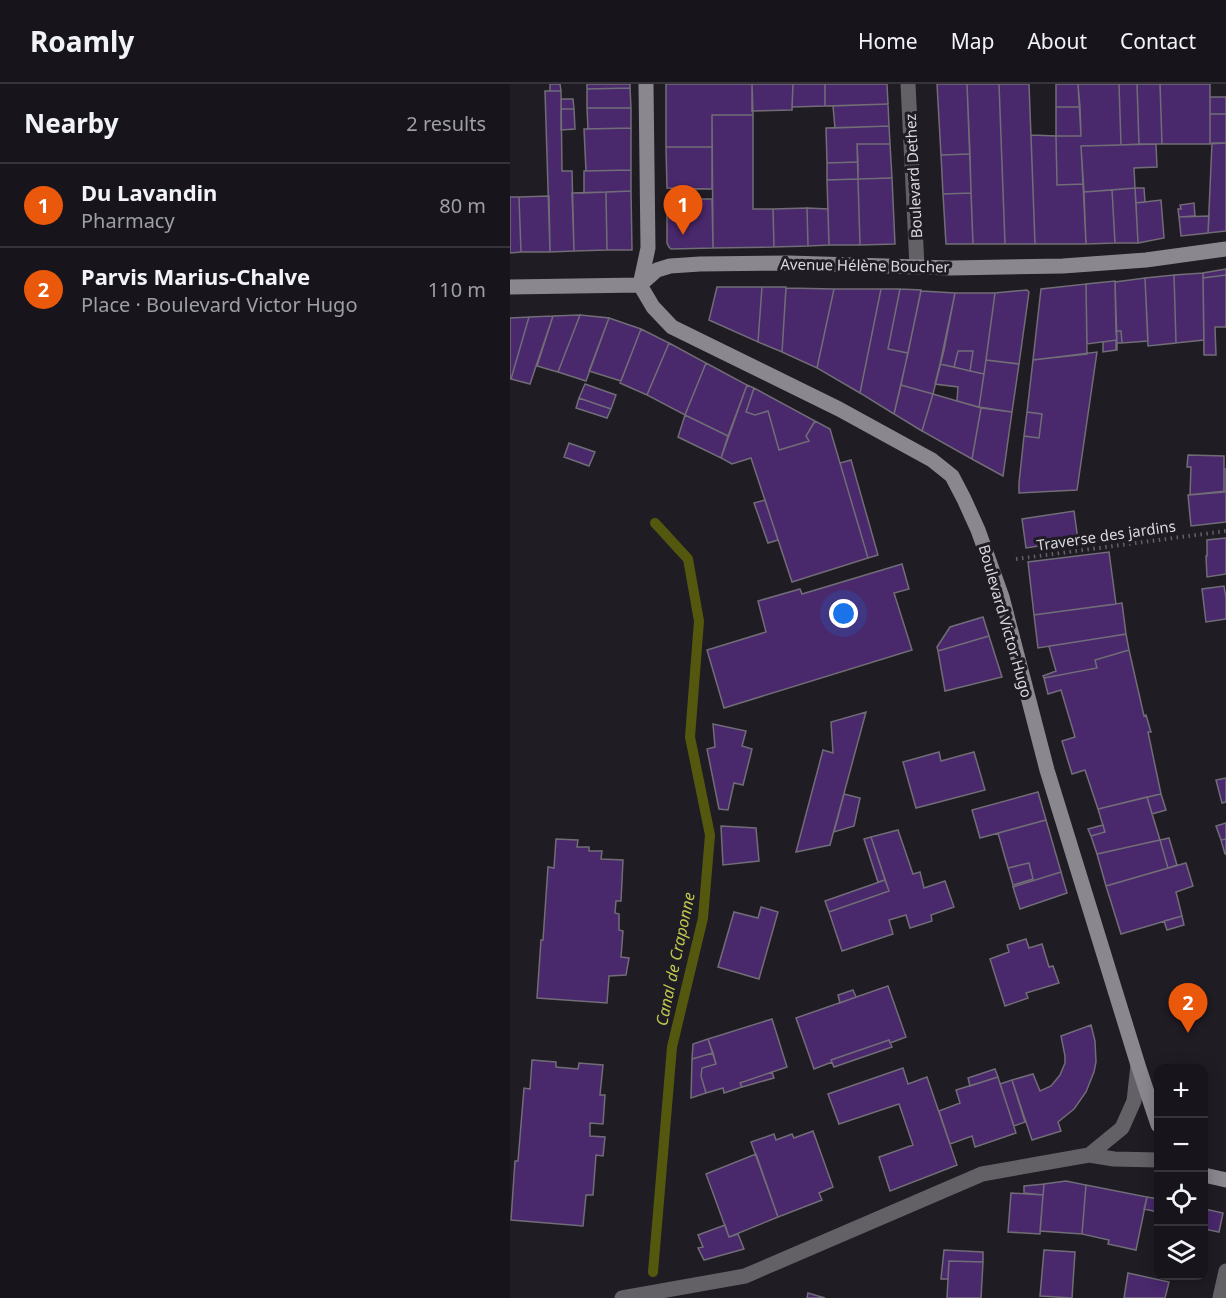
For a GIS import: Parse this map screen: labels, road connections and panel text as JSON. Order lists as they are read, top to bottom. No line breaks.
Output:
{"streets":{"main road":["Avenue Hélène Boucher","Boulevard Victor Hugo"],"street":["Boulevard Dethez"],"path":["Traverse des jardins"]},"crossings":[["Boulevard Dethez","Avenue Hélène Boucher"],["Avenue Hélène Boucher","Boulevard Victor Hugo"],["Traverse des jardins","Boulevard Victor Hugo"]],"water":["Canal de Craponne"],"page":{"header":"Roamly","nav":["Home","Map","About","Contact"],"heading":["Nearby","2 results"],"list":[{"mark":"1","name":"Du Lavandin","note":"Pharmacy","value":"80 m"},{"mark":"2","name":"Parvis Marius-Chalve","note":"Place · Boulevard Victor Hugo","value":"110 m"}],"pins":["1","2"],"map_buttons":["+","−"]}}
